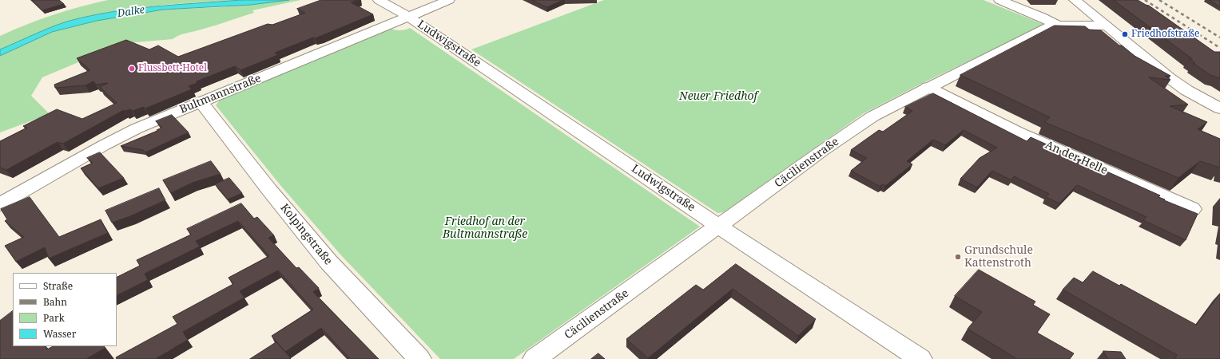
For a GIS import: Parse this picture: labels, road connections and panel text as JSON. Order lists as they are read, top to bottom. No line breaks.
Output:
{"streets":{"street":["Ludwigstraße","Bultmannstraße","An der Helle","Cäcilienstraße","Kolpingstraße"]},"crossings":[["Ludwigstraße","Bultmannstraße"],["Ludwigstraße","Cäcilienstraße"],["Bultmannstraße","Kolpingstraße"],["An der Helle","Cäcilienstraße"]],"water":["Dalke"],"parks":["Neuer Friedhof","Friedhof an der Bultmannstraße"],"places":["Friedhofstraße","Flussbett-Hotel","Grundschule Kattenstroth"],"legend":["Straße","Bahn","Park","Wasser"]}
